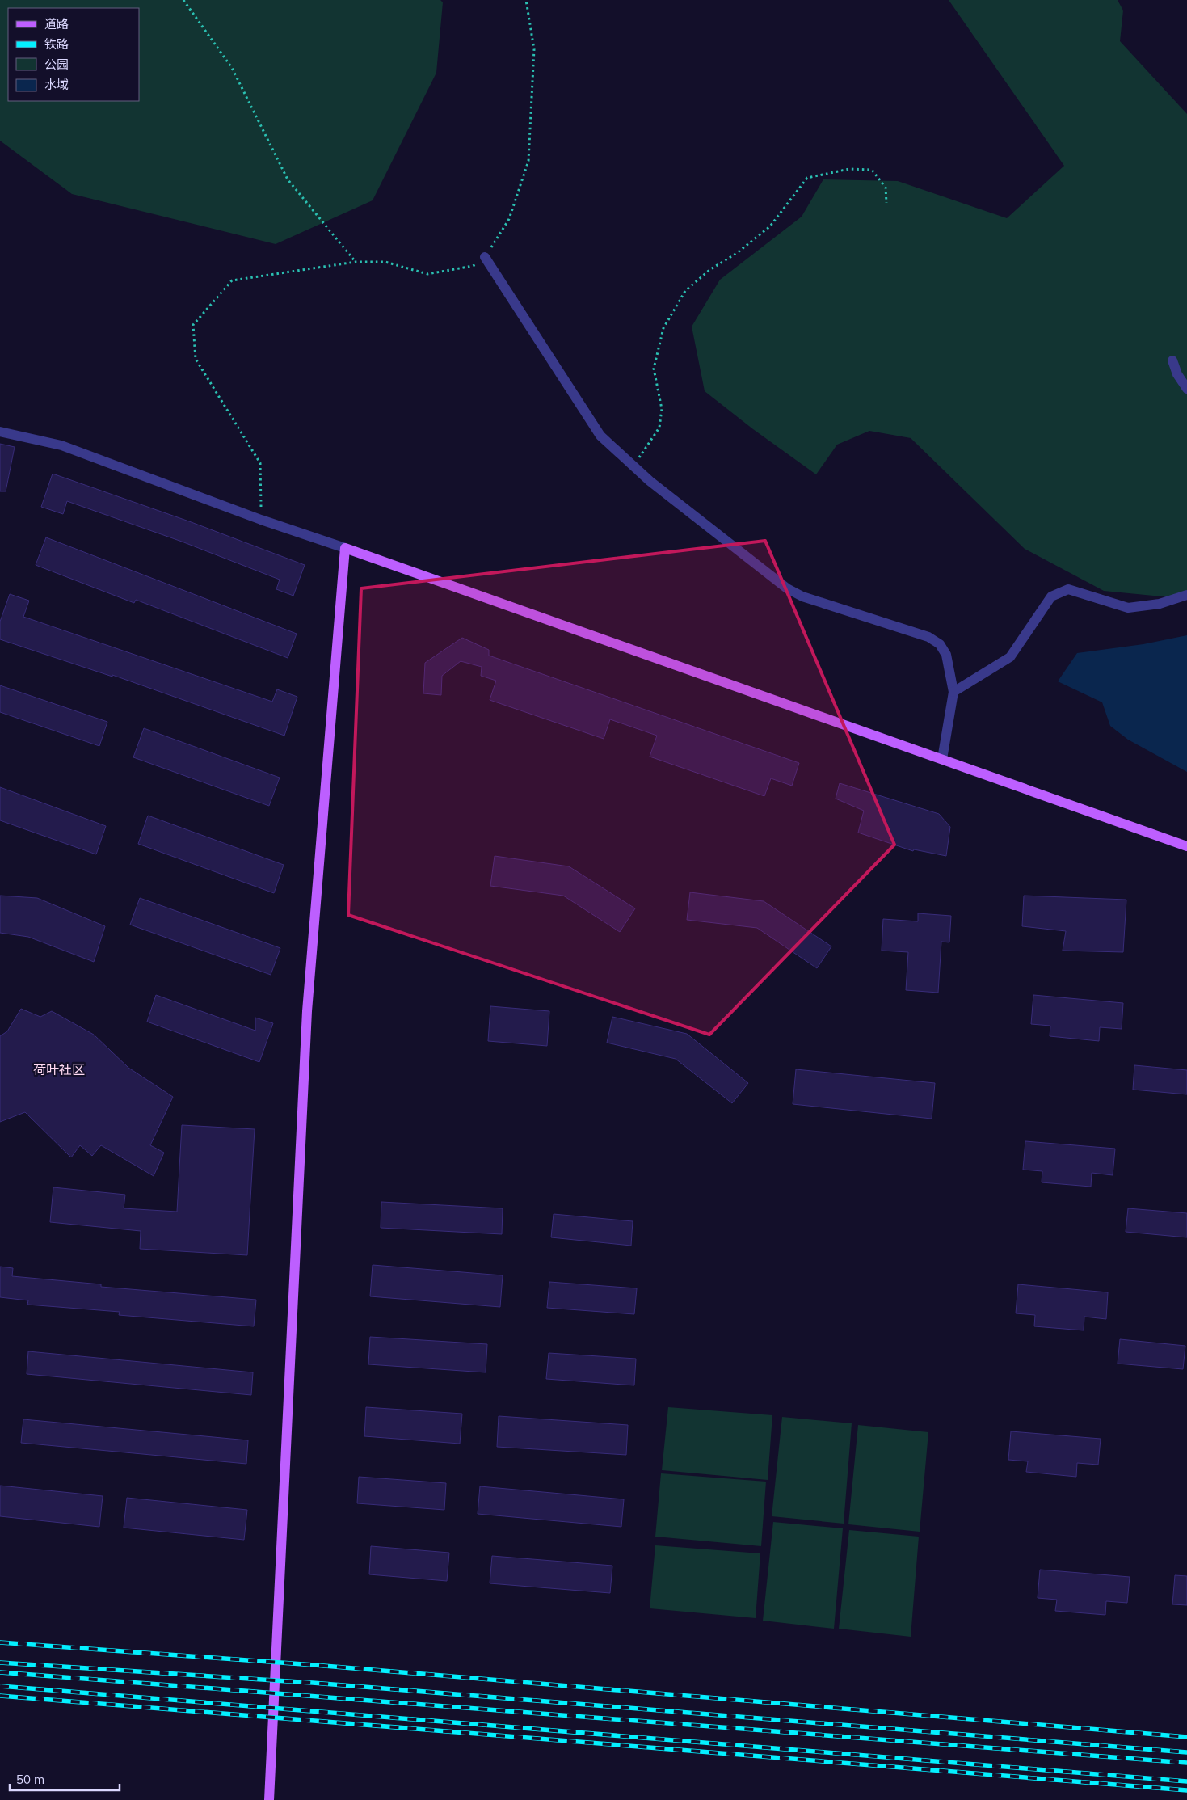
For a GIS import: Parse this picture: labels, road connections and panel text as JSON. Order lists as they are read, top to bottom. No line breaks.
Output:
{"districts":["荷叶社区"],"legend":["道路","铁路","公园","水域"],"scale_bar":"50 m"}
